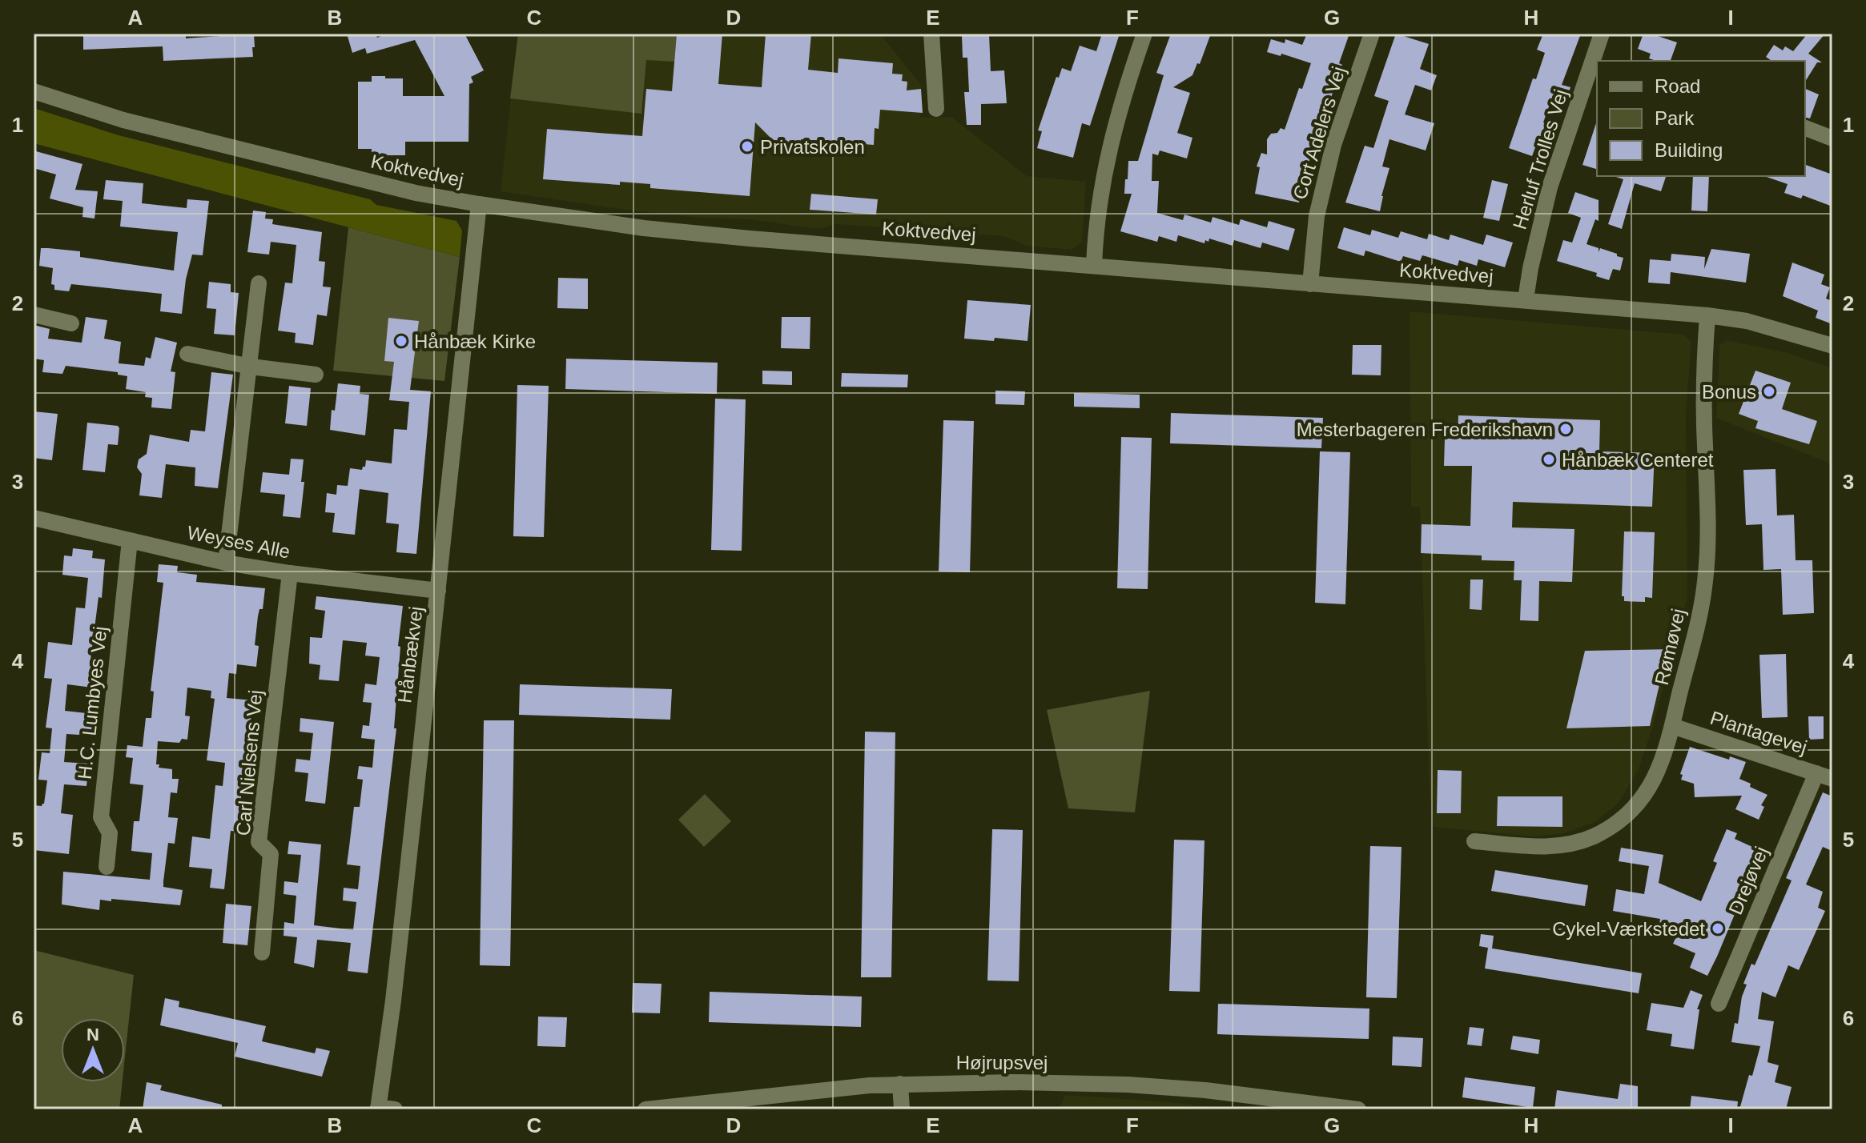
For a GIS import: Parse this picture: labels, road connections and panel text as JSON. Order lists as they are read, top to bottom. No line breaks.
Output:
{"streets":{"street":["Cort Adelers Vej","Herluf Trolles Vej","Koktvedvej","Weyses Alle","Rømøvej","Hånbækvej","H.C. Lumbyes Vej","Plantagevej","Carl Nielsens Vej","Drejøvej","Højrupsvej"]},"crossings":[["Cort Adelers Vej","Koktvedvej"],["Herluf Trolles Vej","Koktvedvej"],["Koktvedvej","Rømøvej"],["Koktvedvej","Hånbækvej"],["Weyses Alle","Hånbækvej"],["Weyses Alle","H.C. Lumbyes Vej"],["Weyses Alle","Carl Nielsens Vej"],["Rømøvej","Plantagevej"],["Plantagevej","Drejøvej"]],"places":["Privatskolen","Hånbæk Kirke","Bonus","Mesterbageren Frederikshavn","Hånbæk Centeret","Cykel-Værkstedet"],"legend":["Road","Park","Building"],"north":"top","grid":{"columns":["A","B","C","D","E","F","G","H","I"],"rows":["1","2","3","4","5","6"]}}
